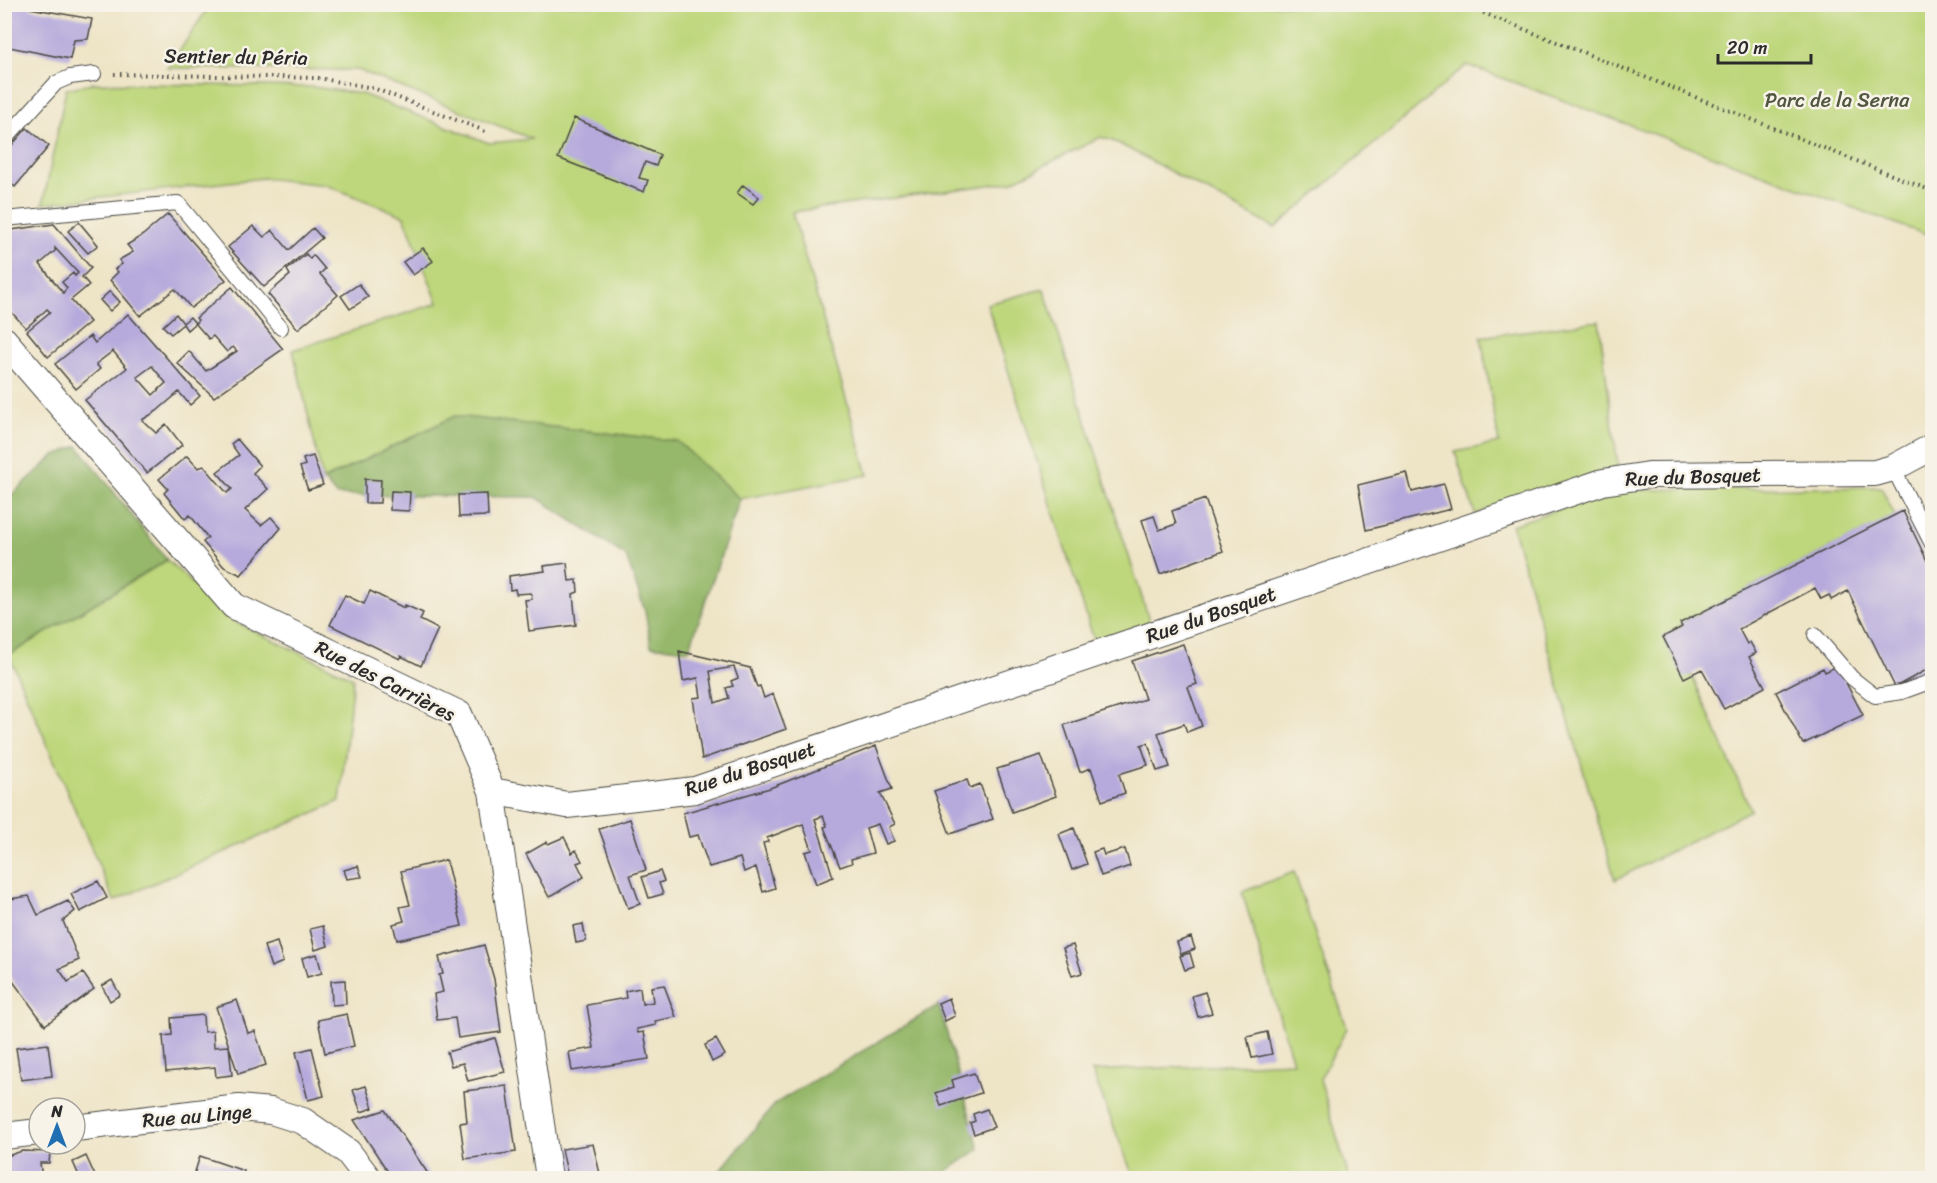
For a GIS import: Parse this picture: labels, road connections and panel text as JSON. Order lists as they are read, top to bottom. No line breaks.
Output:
{"streets":{"street":["Rue du Bosquet","Rue des Carrières","Rue au Linge"],"path":["Sentier du Péria"]},"crossings":[["Rue du Bosquet","Rue des Carrières"]],"parks":["Parc de la Serna"],"scale_bar":"20 m","north":"top"}
